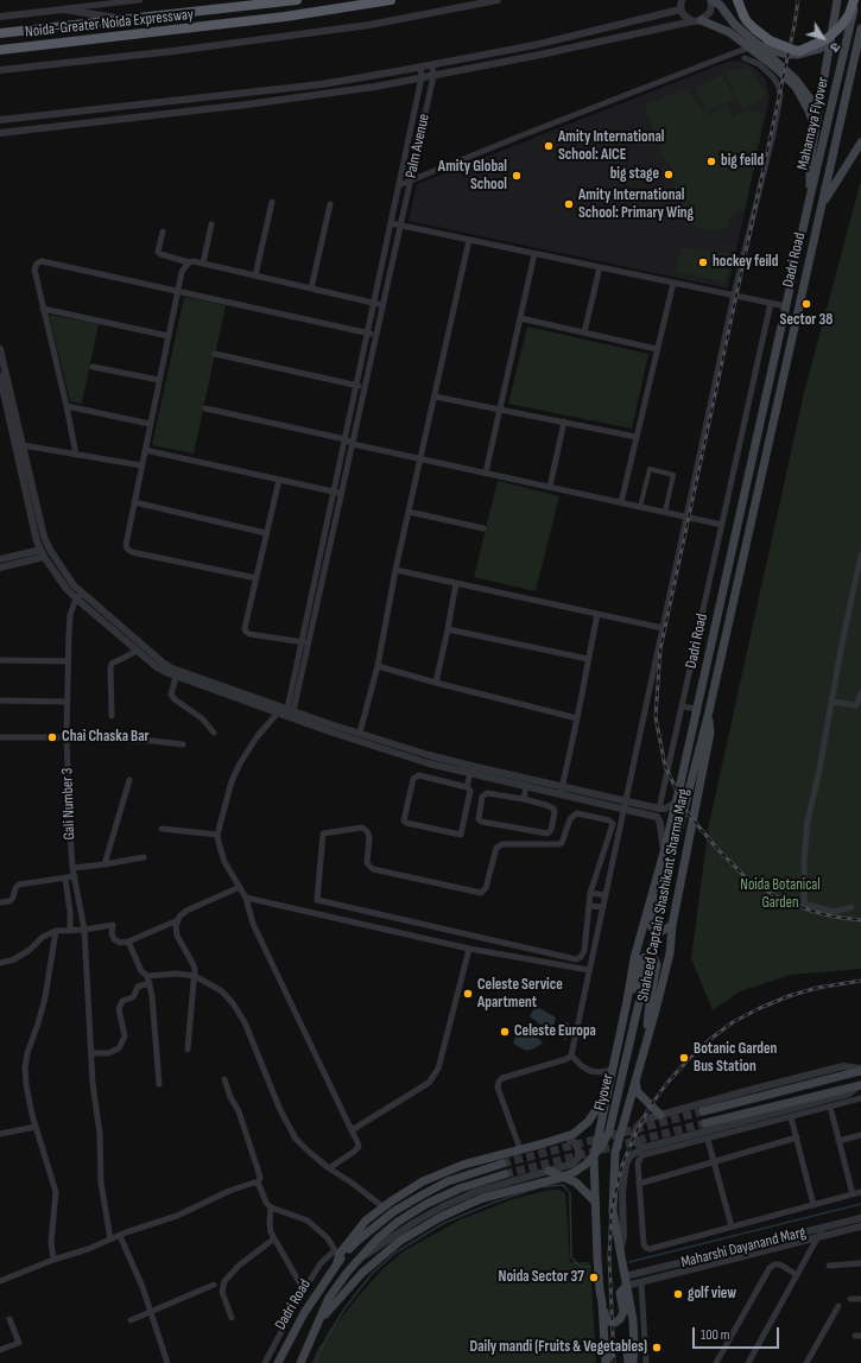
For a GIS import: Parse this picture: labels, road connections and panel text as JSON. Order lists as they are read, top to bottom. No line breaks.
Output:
{"streets":{"highway":["Noida-Greater Noida Expressway"],"main road":["Mahamaya Flyover","Dadri Road","Shaheed Captain Shashikant Sharma Marg","Flyover"],"street":["Palm Avenue","Gali Number 3","Maharshi Dayanand Marg"]},"crossings":[["Mahamaya Flyover","Dadri Road"],["Dadri Road","Shaheed Captain Shashikant Sharma Marg"],["Dadri Road","Flyover"],["Shaheed Captain Shashikant Sharma Marg","Flyover"],["Shaheed Captain Shashikant Sharma Marg","Maharshi Dayanand Marg"]],"parks":["Noida Botanical Garden"],"places":["Amity International School: AICE","big feild","big stage","Amity Global School","Amity International School: Primary Wing","hockey feild","Sector 38","Chai Chaska Bar","Celeste Service Apartment","Celeste Europa","Botanic Garden Bus Station","Noida Sector 37","golf view","Daily mandi (Fruits & Vegetables)"],"scale_bar":"100 m","north":"bottom right"}
